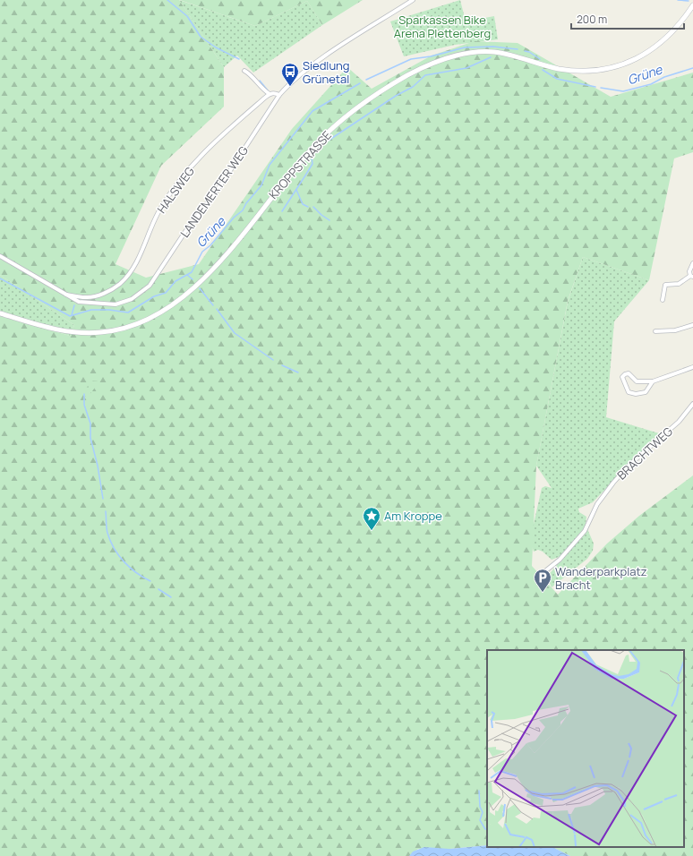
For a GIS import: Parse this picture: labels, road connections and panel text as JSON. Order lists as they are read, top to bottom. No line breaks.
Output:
{"streets":{"street":["KROPPSTRASSE","HALSWEG","LANDEMERTER WEG","BRACHTWEG"]},"crossings":[["HALSWEG","LANDEMERTER WEG"]],"water":["Grüne"],"parks":["Sparkassen Bike Arena Plettenberg"],"places":{"bus stop":["Siedlung Grünetal"],"place":["Am Kroppe"],"parking":["Wanderparkplatz Bracht"]},"scale_bar":"200 m"}
